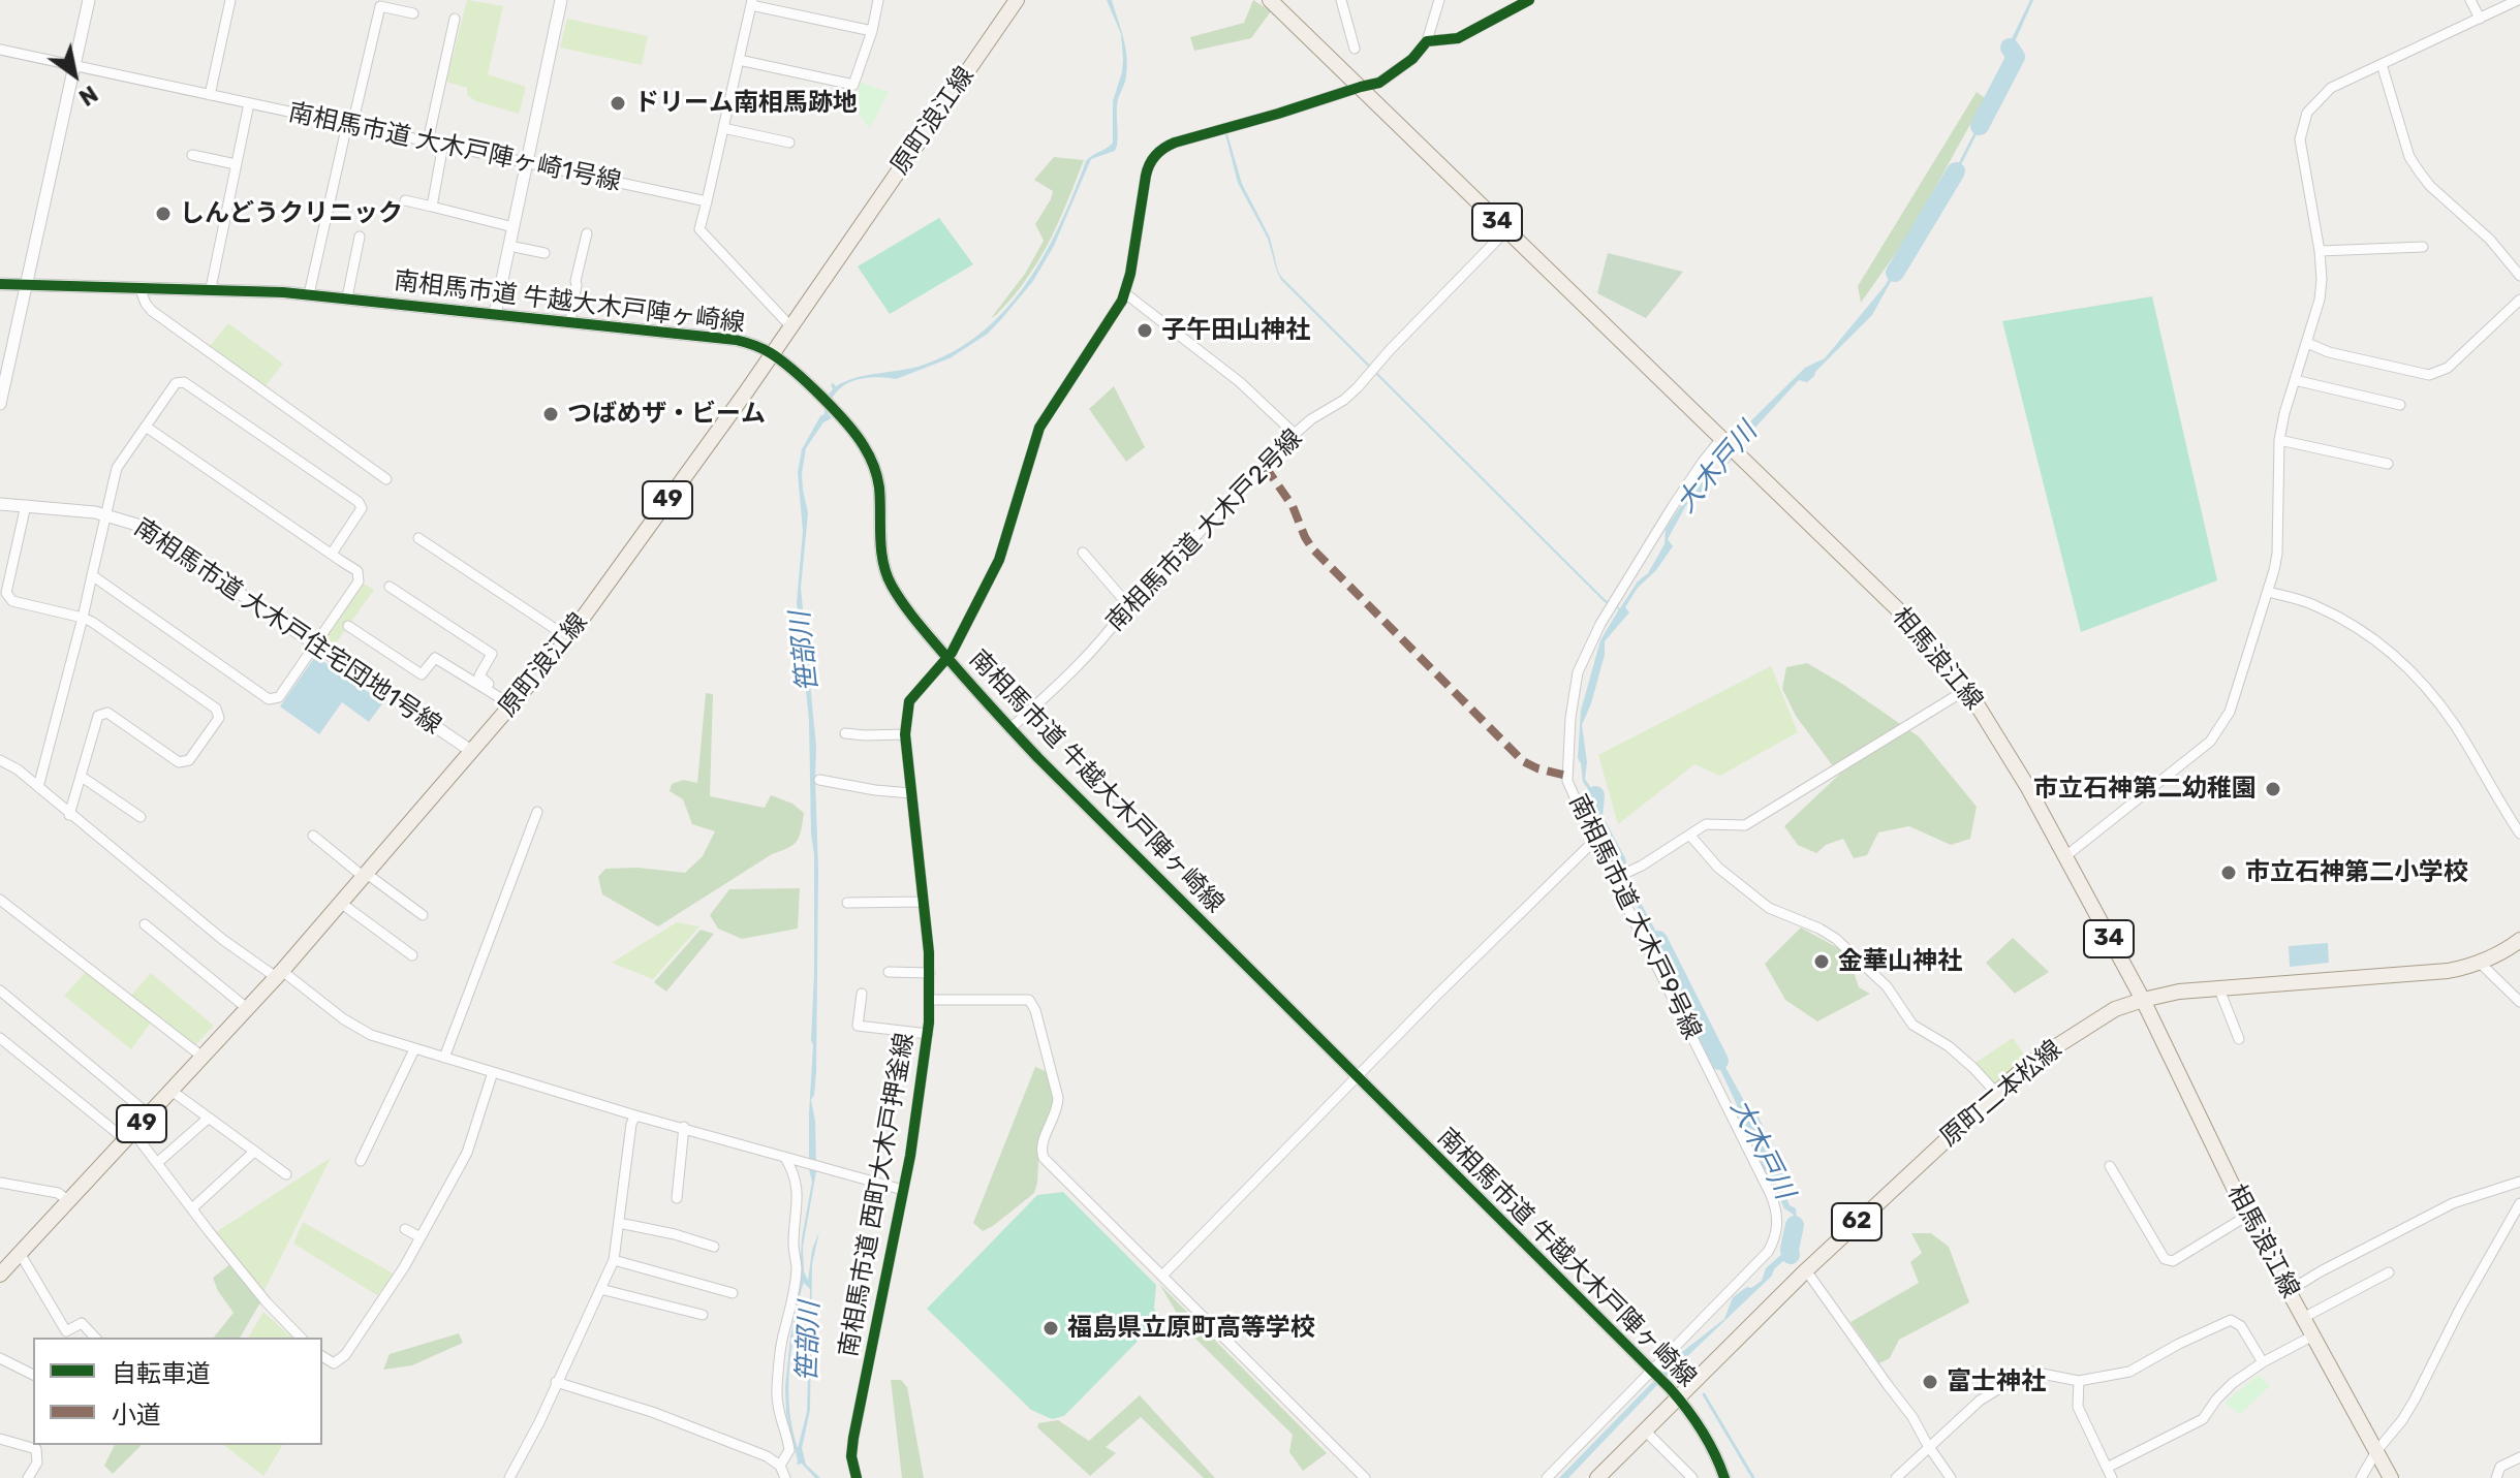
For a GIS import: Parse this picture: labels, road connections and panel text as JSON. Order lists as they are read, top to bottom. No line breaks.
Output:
{"streets":{"main road":["原町浪江線","34","49","相馬浪江線","原町二本松線","62"],"street":["南相馬市道 大木戸陣ヶ崎1号線","南相馬市道 牛越大木戸陣ヶ崎線","南相馬市道 大木戸2号線","南相馬市道 大木戸住宅団地1号線","南相馬市道 大木戸9号線","南相馬市道 西町大木戸押釜線"]},"crossings":[["原町浪江線","南相馬市道 牛越大木戸陣ヶ崎線"],["原町浪江線","南相馬市道 大木戸住宅団地1号線"],["南相馬市道 牛越大木戸陣ヶ崎線","南相馬市道 大木戸2号線"],["南相馬市道 牛越大木戸陣ヶ崎線","南相馬市道 大木戸9号線"],["南相馬市道 牛越大木戸陣ヶ崎線","原町二本松線"],["南相馬市道 牛越大木戸陣ヶ崎線","南相馬市道 西町大木戸押釜線"],["南相馬市道 大木戸2号線","相馬浪江線"],["相馬浪江線","南相馬市道 大木戸9号線"],["相馬浪江線","原町二本松線"],["相馬浪江線","南相馬市道 西町大木戸押釜線"]],"water":["大木戸川","笹部川"],"places":["ドリーム南相馬跡地","しんどうクリニック","子午田山神社","つばめザ・ビーム","市立石神第二幼稚園","市立石神第二小学校","金華山神社","福島県立原町高等学校","富士神社"],"legend":["自転車道","小道"],"north":"bottom right"}
